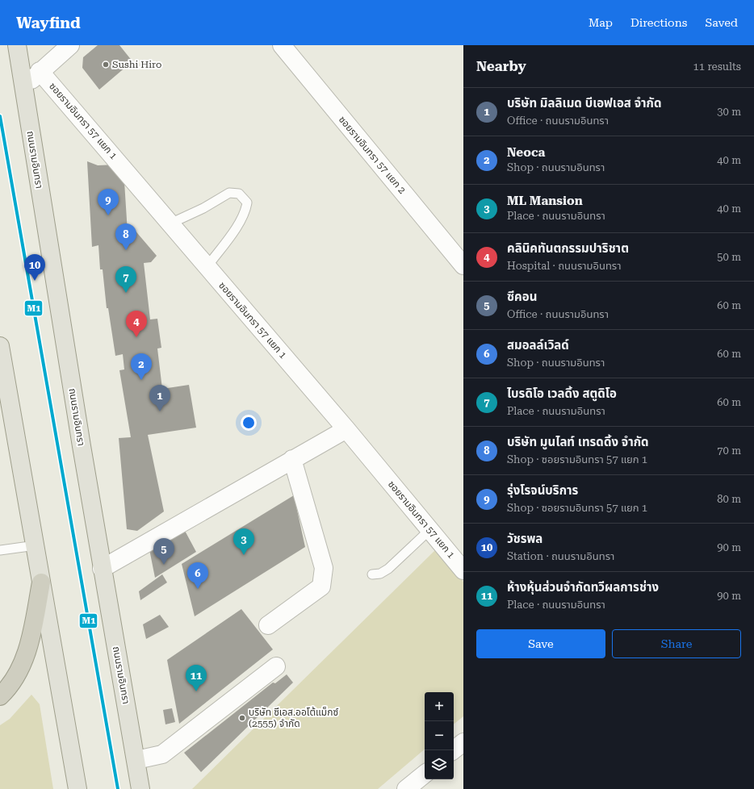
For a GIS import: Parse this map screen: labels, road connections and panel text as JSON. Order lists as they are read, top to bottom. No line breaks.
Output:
{"streets":{"main road":["ถนนรามอินทรา"],"street":["ซอยรามอินทรา 57 แยก 1","ซอยรามอินทรา 57 แยก 2"]},"places":["Sushi Hiro","บริษัท ซีเอส.ออโต้แม็กซ์ (2555) จำกัด"],"lines":["transit line M1"],"page":{"header":"Wayfind","nav":["Map","Directions","Saved"],"heading":["Nearby","11 results"],"list":[{"mark":"1","name":"บริษัท มิลลิเมด บีเอฟเอส จำกัด","note":"Office · ถนนรามอินทรา","value":"30 m"},{"mark":"2","name":"Neoca","note":"Shop · ถนนรามอินทรา","value":"40 m"},{"mark":"3","name":"ML Mansion","note":"Place · ถนนรามอินทรา","value":"40 m"},{"mark":"4","name":"คลินิคทันตกรรมปาริชาต","note":"Hospital · ถนนรามอินทรา","value":"50 m"},{"mark":"5","name":"ซีคอน","note":"Office · ถนนรามอินทรา","value":"60 m"},{"mark":"6","name":"สมอลล์เวิลด์","note":"Shop · ถนนรามอินทรา","value":"60 m"},{"mark":"7","name":"ไบรดิโอ เวลดิ้ง สตูดิโอ","note":"Place · ถนนรามอินทรา","value":"60 m"},{"mark":"8","name":"บริษัท มูนไลท์ เทรดดิ้ง จำกัด","note":"Shop · ซอยรามอินทรา 57 แยก 1","value":"70 m"},{"mark":"9","name":"รุ่งโรจน์บริการ","note":"Shop · ซอยรามอินทรา 57 แยก 1","value":"80 m"},{"mark":"10","name":"วัชรพล","note":"Station · ถนนรามอินทรา","value":"90 m"},{"mark":"11","name":"ห้างหุ้นส่วนจำกัดทวีผลการช่าง","note":"Place · ถนนรามอินทรา","value":"90 m"}],"pins":["9","8","10","7","4","2","1","3","5","6","11"],"buttons":["Save","Share"],"map_buttons":["+","−"]}}
